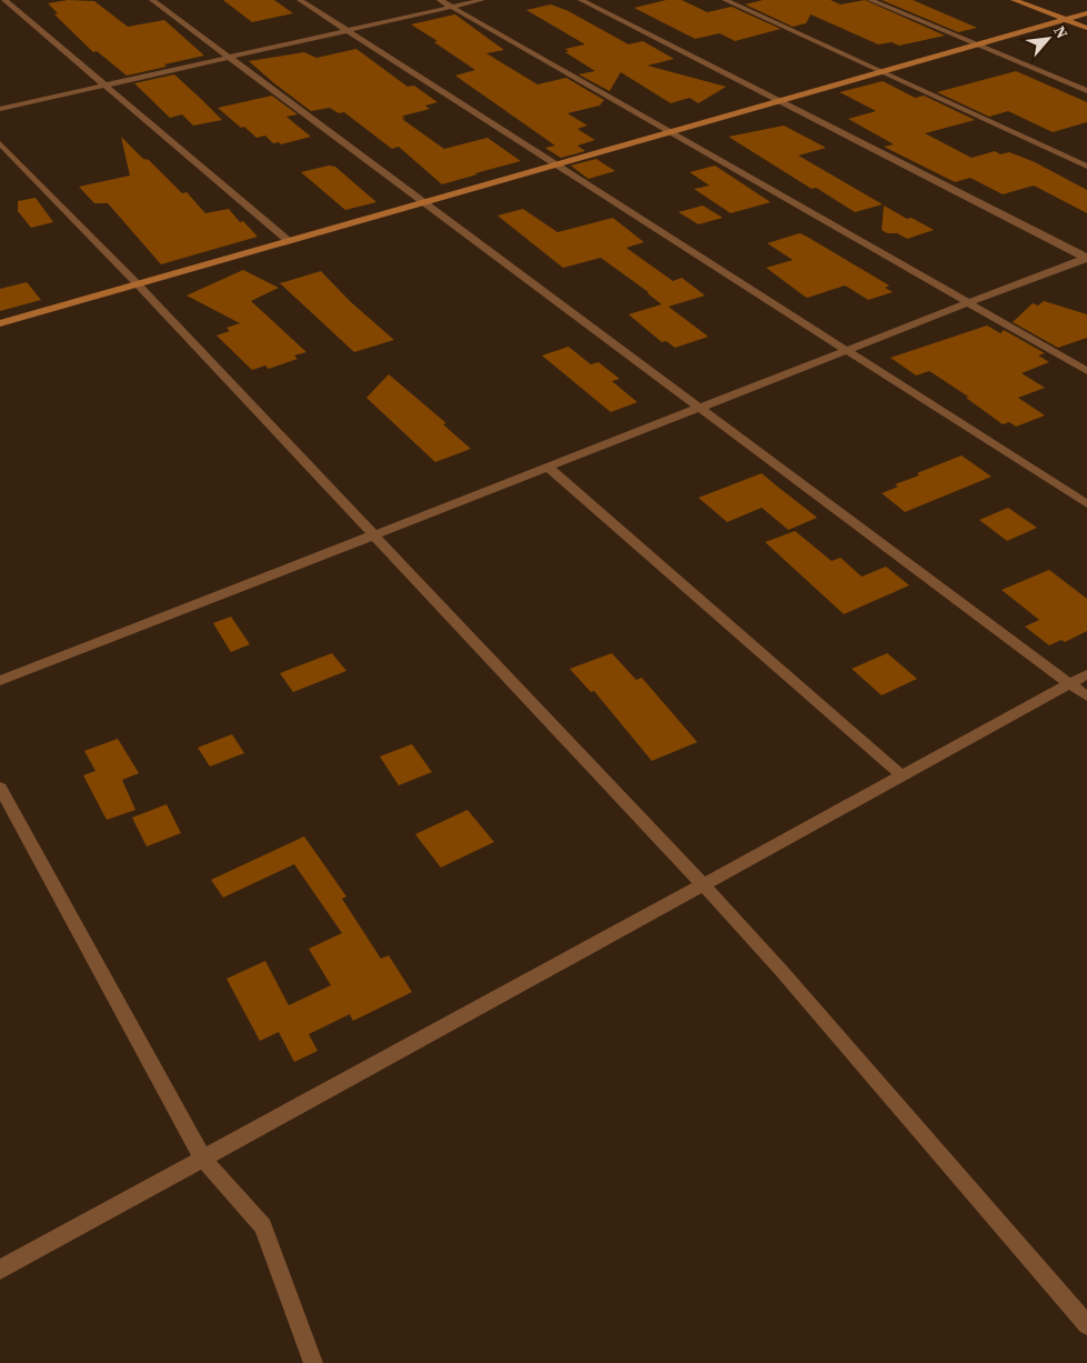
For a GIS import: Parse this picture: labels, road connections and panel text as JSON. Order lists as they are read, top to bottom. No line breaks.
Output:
{"north":"top right"}
